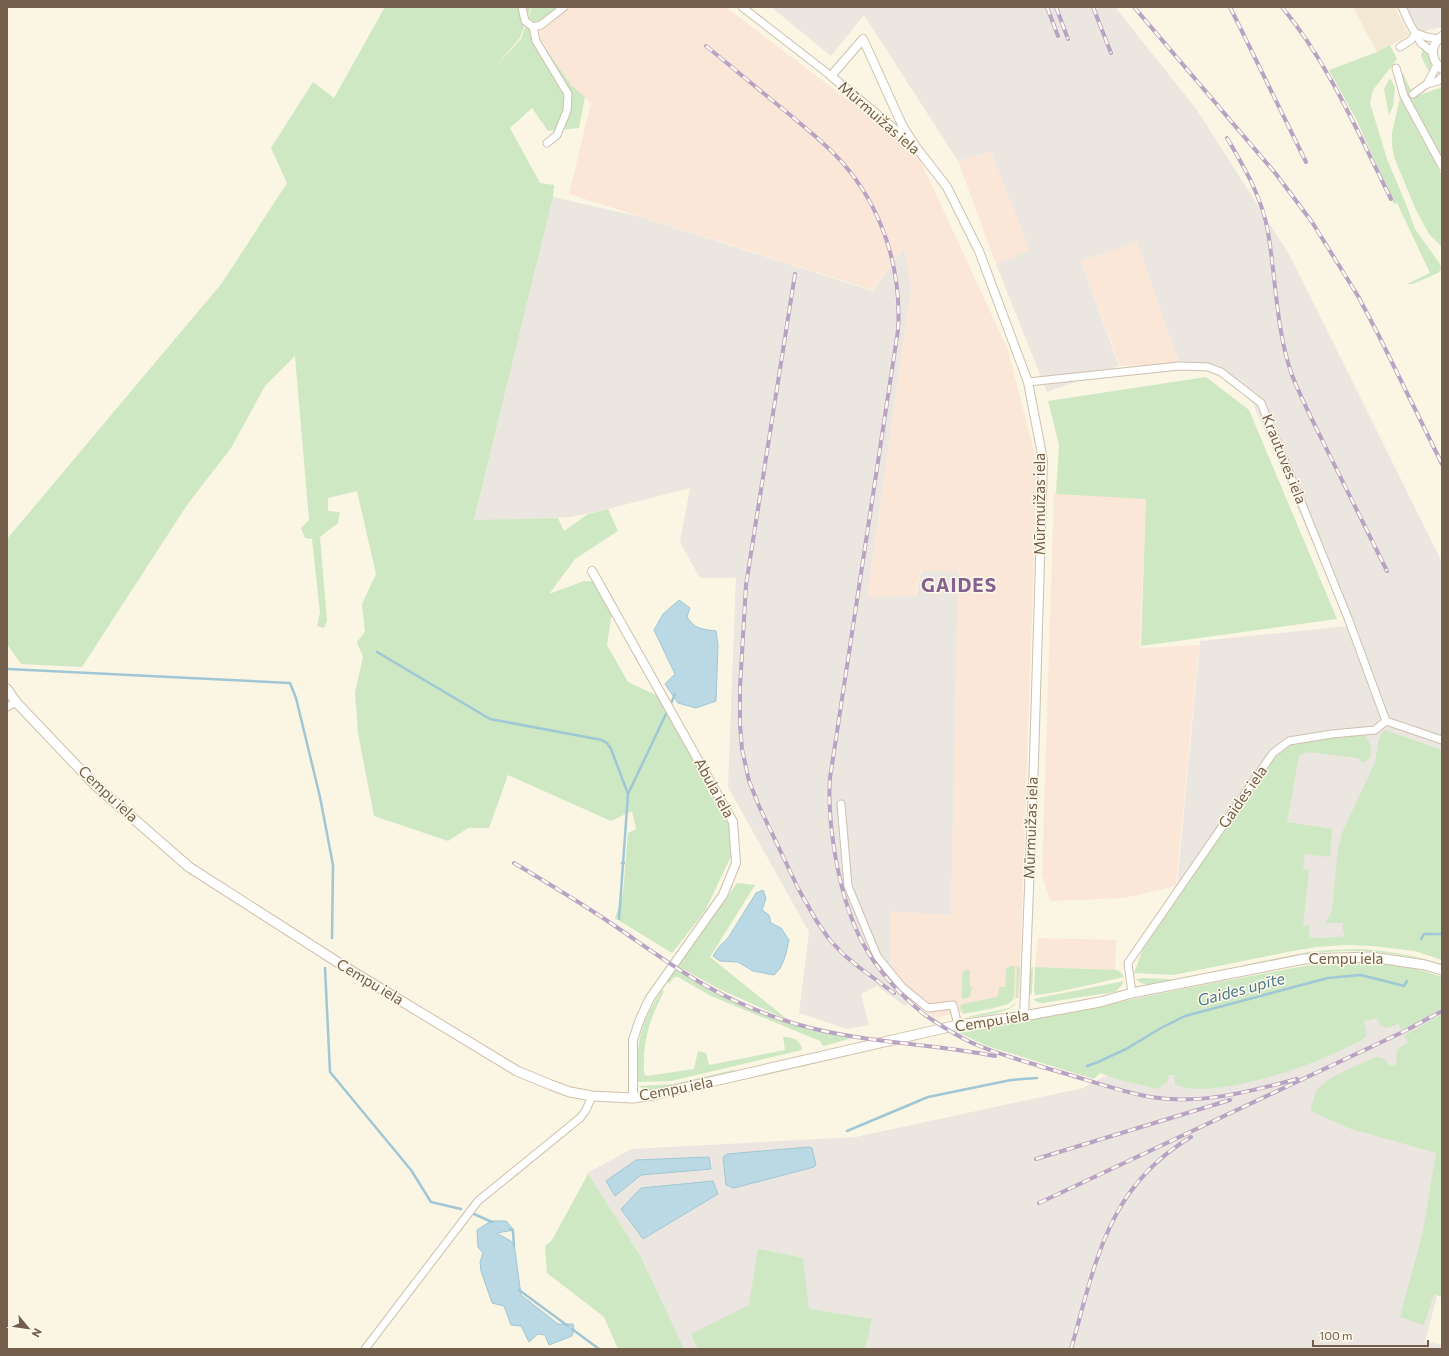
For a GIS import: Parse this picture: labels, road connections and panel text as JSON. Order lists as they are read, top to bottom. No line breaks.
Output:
{"streets":{"main road":["Cempu iela"],"street":["Mūrmuižas iela","Krautuves iela","Abula iela","Gaides iela"]},"crossings":[["Mūrmuižas iela","Krautuves iela"],["Mūrmuižas iela","Cempu iela"],["Krautuves iela","Gaides iela"],["Abula iela","Cempu iela"],["Cempu iela","Gaides iela"]],"districts":["GAIDES"],"water":["Gaides upīte"],"scale_bar":"100 m","north":"bottom right"}
